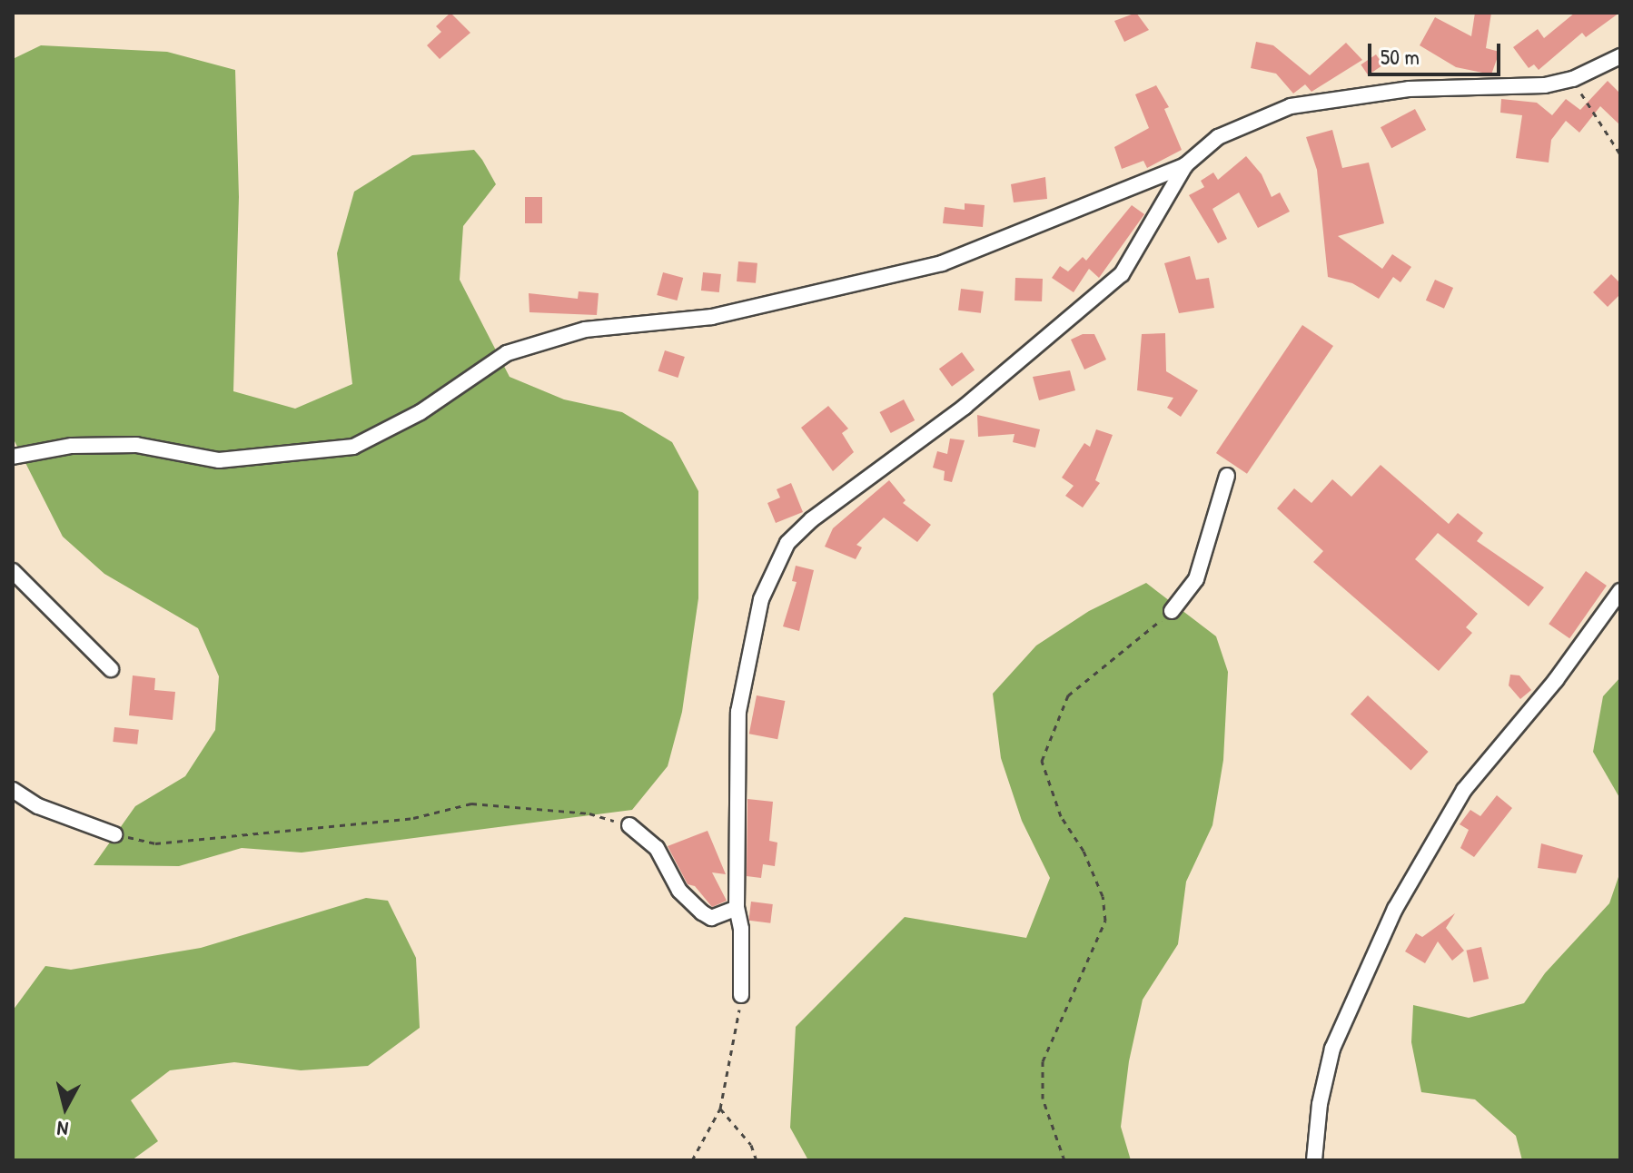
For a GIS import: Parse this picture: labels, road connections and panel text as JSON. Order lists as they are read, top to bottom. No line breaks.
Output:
{"scale_bar":"50 m","north":"bottom"}
